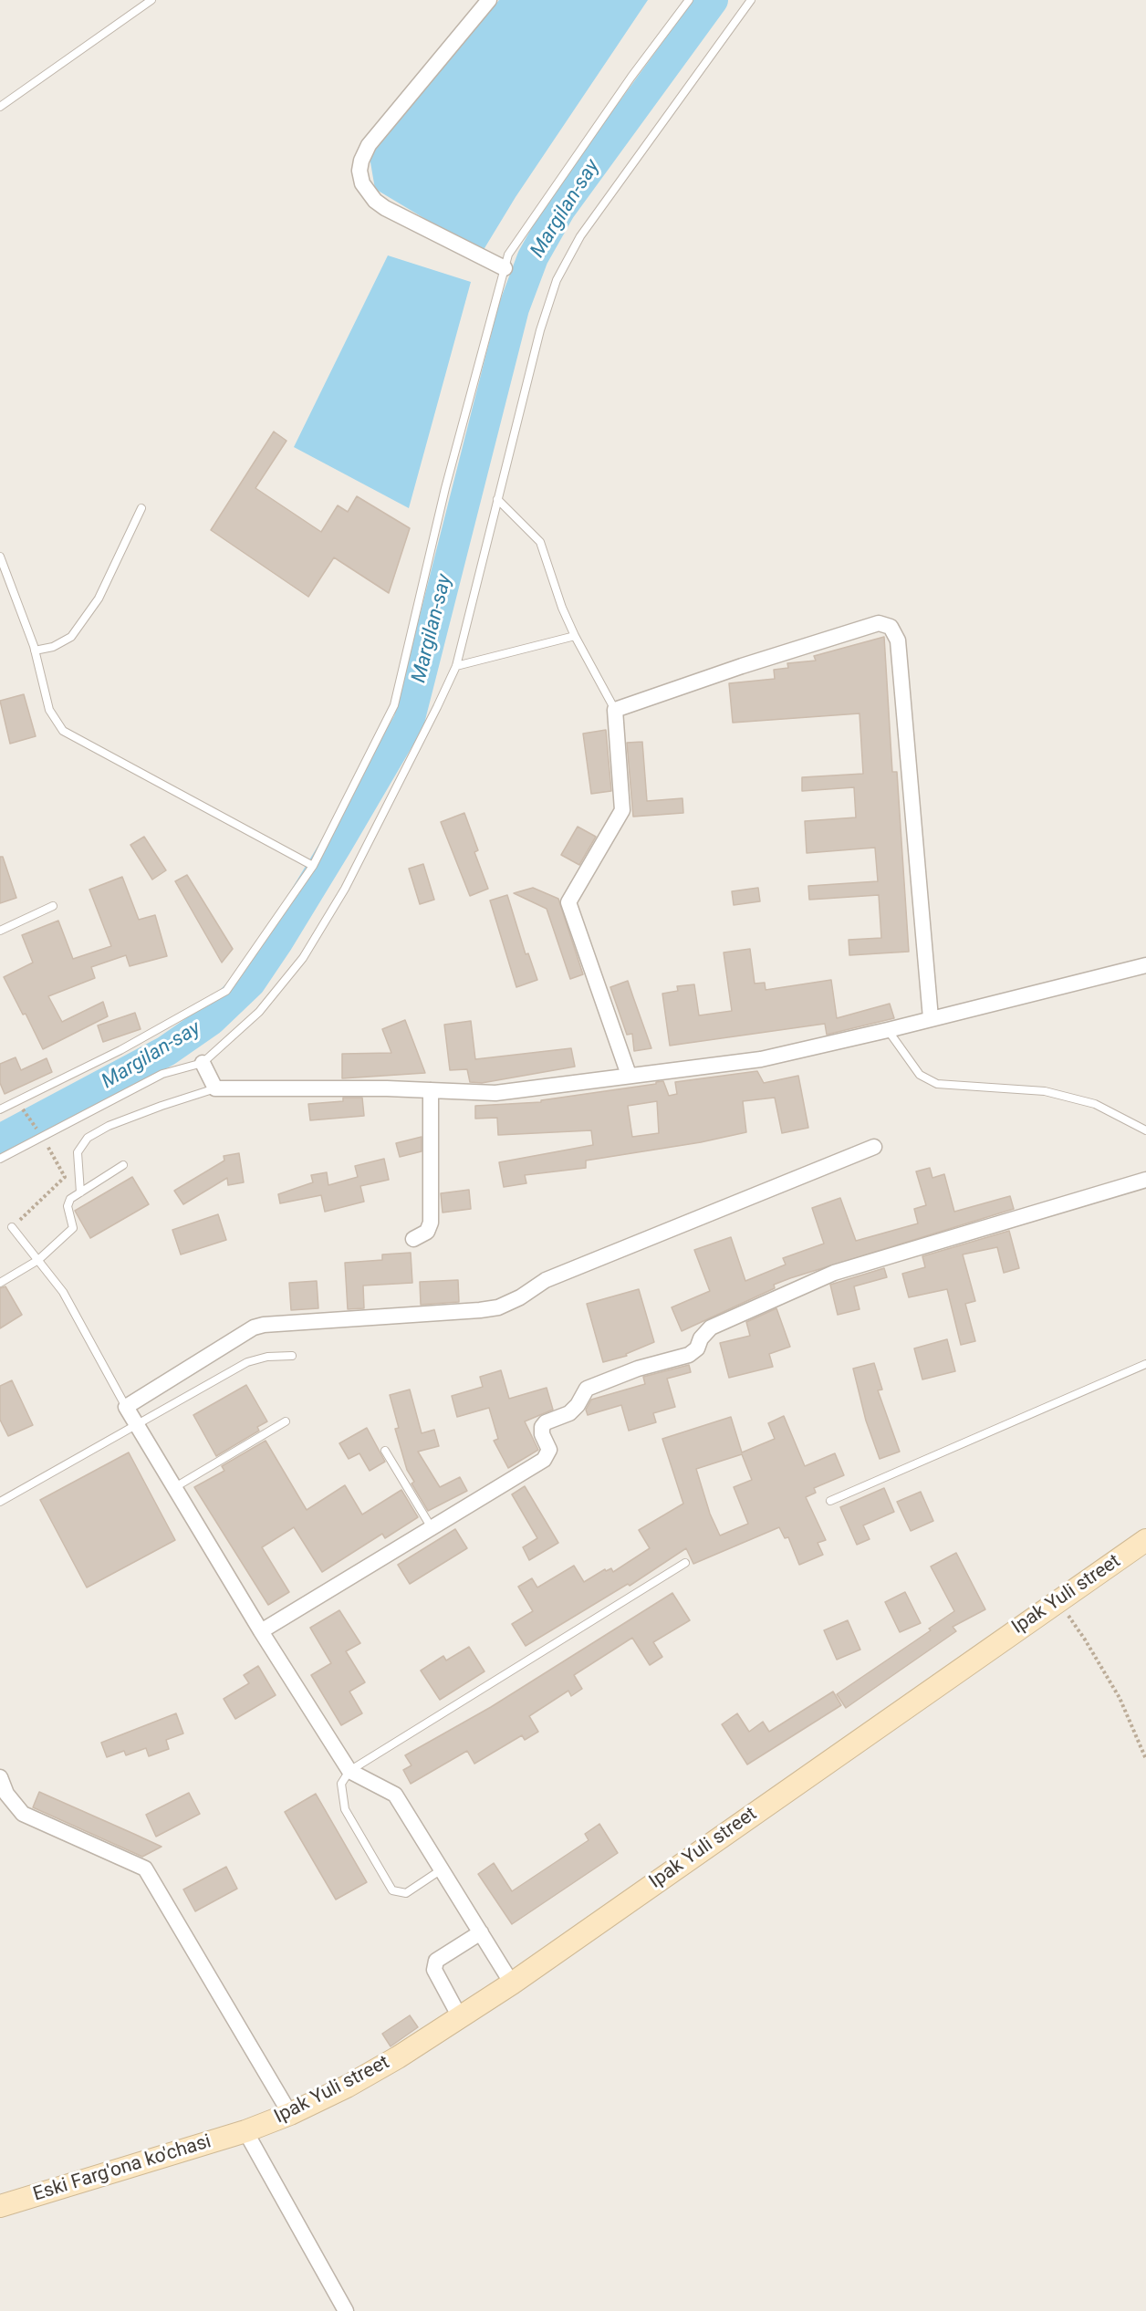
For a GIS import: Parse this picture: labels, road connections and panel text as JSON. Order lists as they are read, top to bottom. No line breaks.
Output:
{"streets":{"main road":["Ipak Yuli street","Eski Farg'ona ko'chasi"]},"crossings":[["Ipak Yuli street","Eski Farg'ona ko'chasi"]],"water":["Margilan-say"]}
